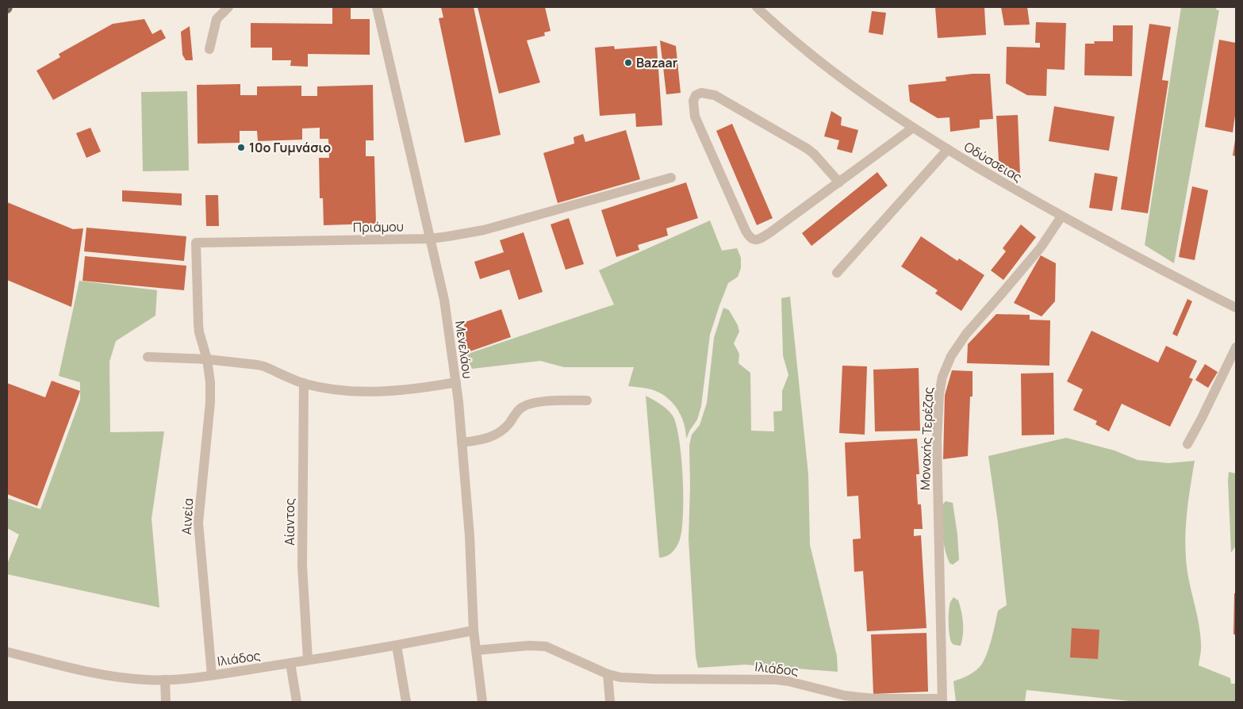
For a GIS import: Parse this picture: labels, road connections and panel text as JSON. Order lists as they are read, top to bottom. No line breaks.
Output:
{"streets":{"street":["Οδύσσειας","Πριάμου","Μενελάου","Μοναχής Τερέζας","Αινεία","Αίαντος","Ιλιάδος"]},"crossings":[["Οδύσσειας","Μοναχής Τερέζας"],["Πριάμου","Μενελάου"],["Πριάμου","Αινεία"],["Μενελάου","Ιλιάδος"],["Μοναχής Τερέζας","Ιλιάδος"],["Αινεία","Ιλιάδος"],["Αίαντος","Ιλιάδος"]],"places":["Bazaar","10ο Γυμνάσιο"]}
